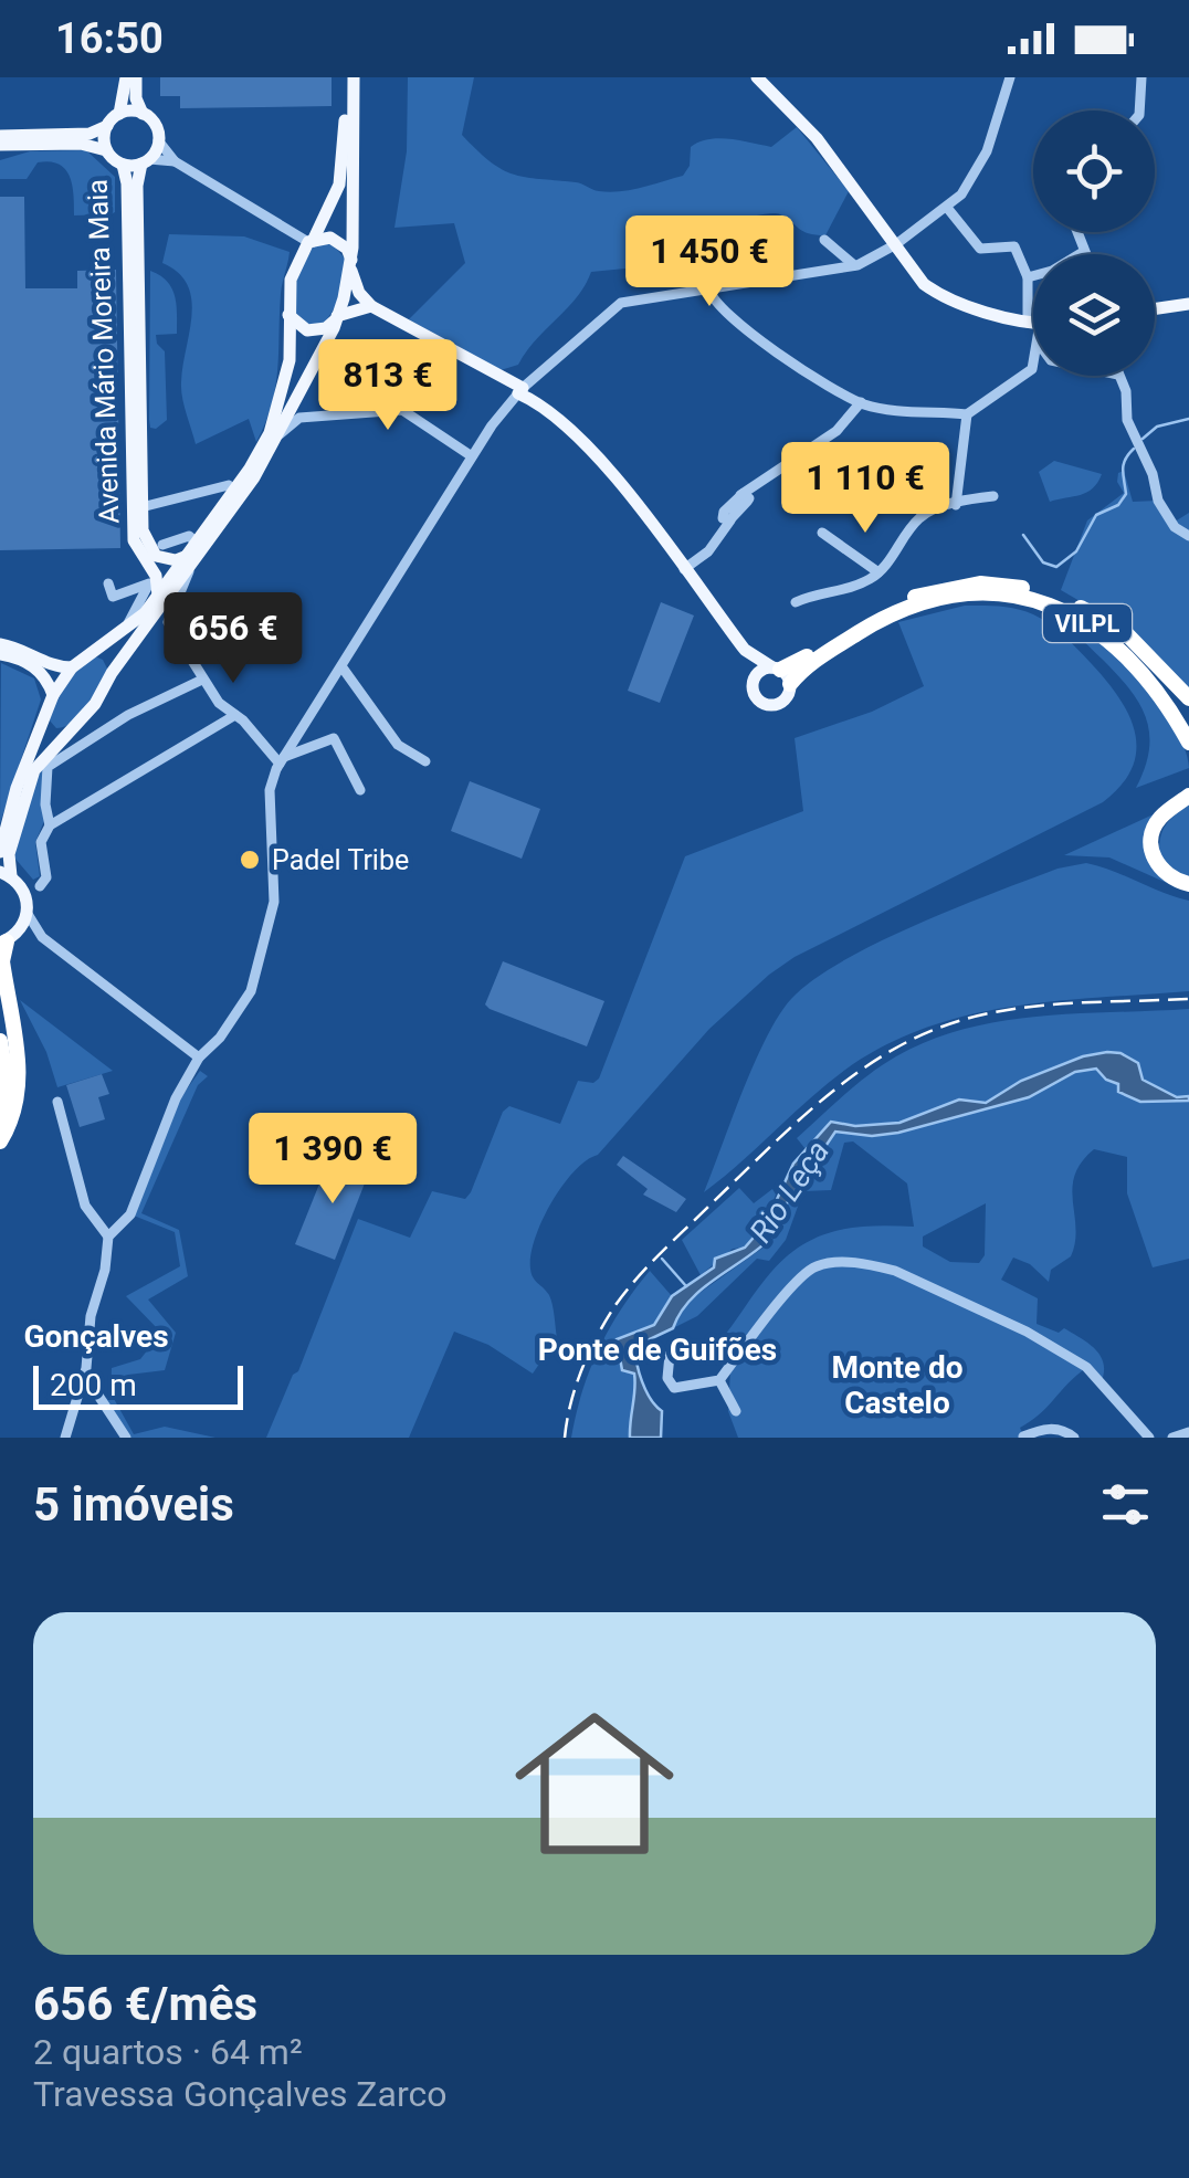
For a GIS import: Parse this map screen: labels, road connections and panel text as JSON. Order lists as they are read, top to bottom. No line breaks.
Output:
{"streets":{"highway":["VILPL"],"main road":["Avenida Mário Moreira Maia"]},"districts":["Gonçalves","Ponte de Guifões","Monte do Castelo"],"water":["Rio Leça"],"places":["Padel Tribe"],"scale_bar":"200 m","page":{"status":"16:50","price":["1 450 €","813 €","1 110 €","656 €","1 390 €"],"scale":"200 m","heading":"5 imóveis","list":[{"name":"656 €/mês","note":"2 quartos · 64 m² · Travessa Gonçalves Zarco"}]}}
